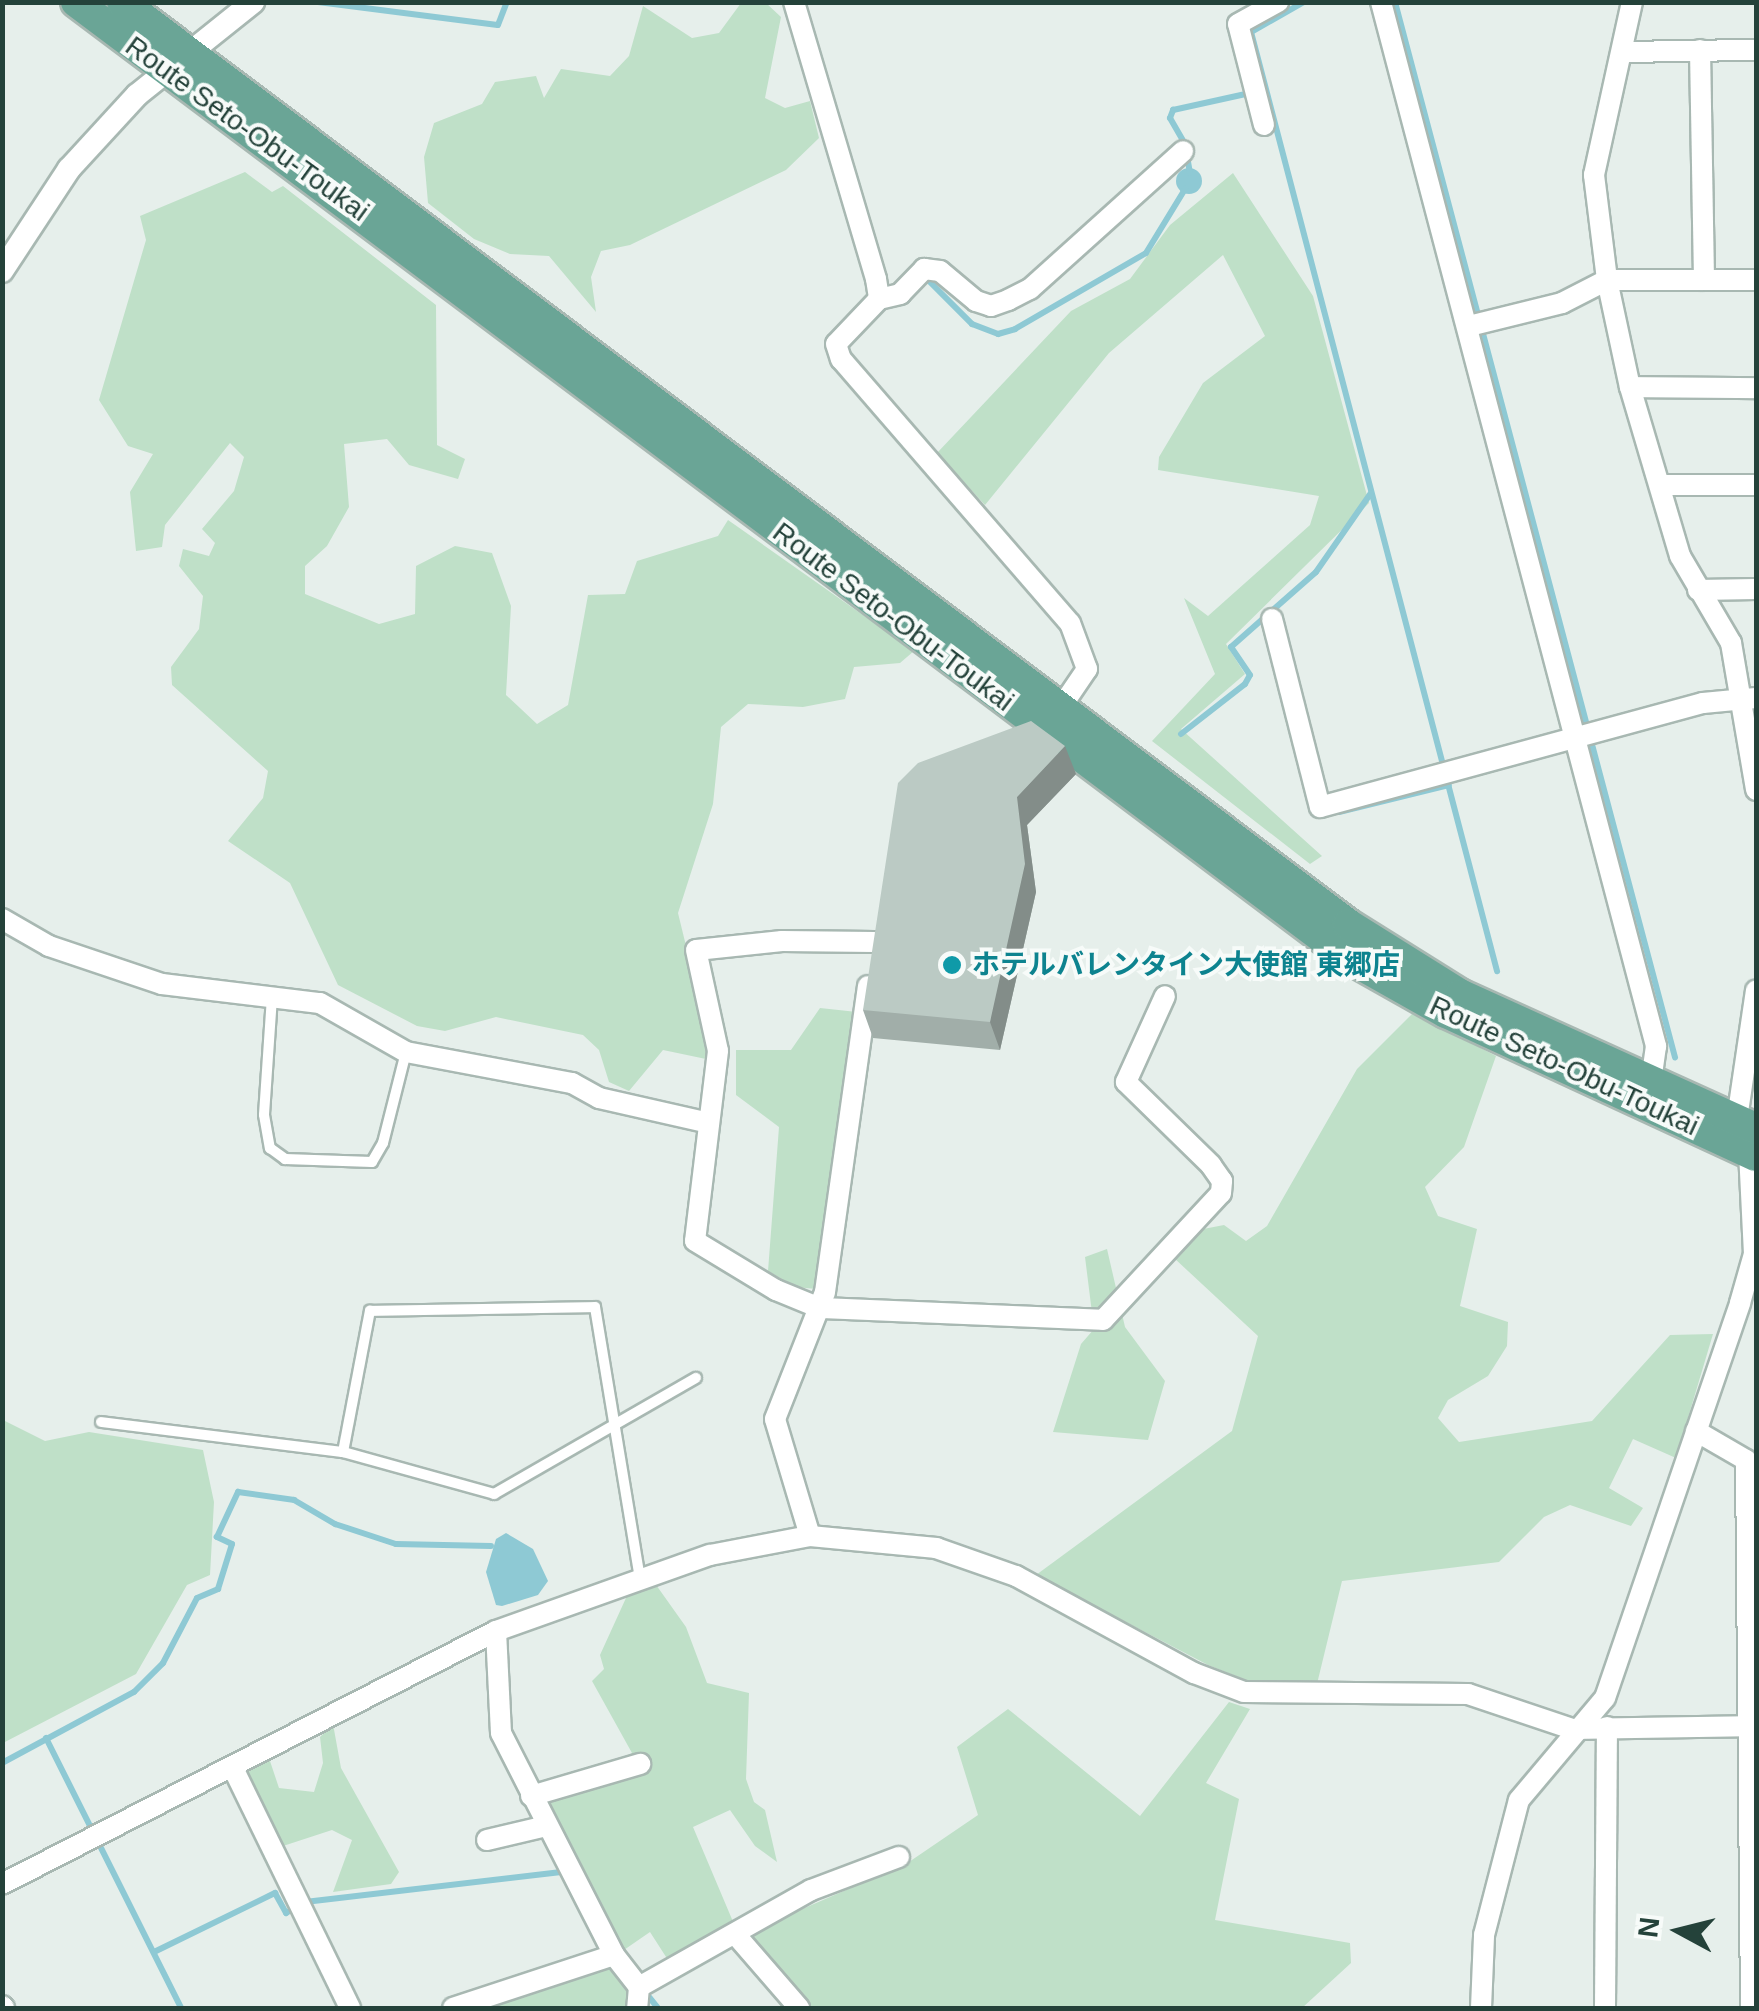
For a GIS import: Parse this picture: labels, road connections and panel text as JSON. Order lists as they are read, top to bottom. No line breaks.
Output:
{"streets":{"main road":["Route Seto-Obu-Toukai"]},"places":["ホテルバレンタイン大使館 東郷店"],"north":"left"}
